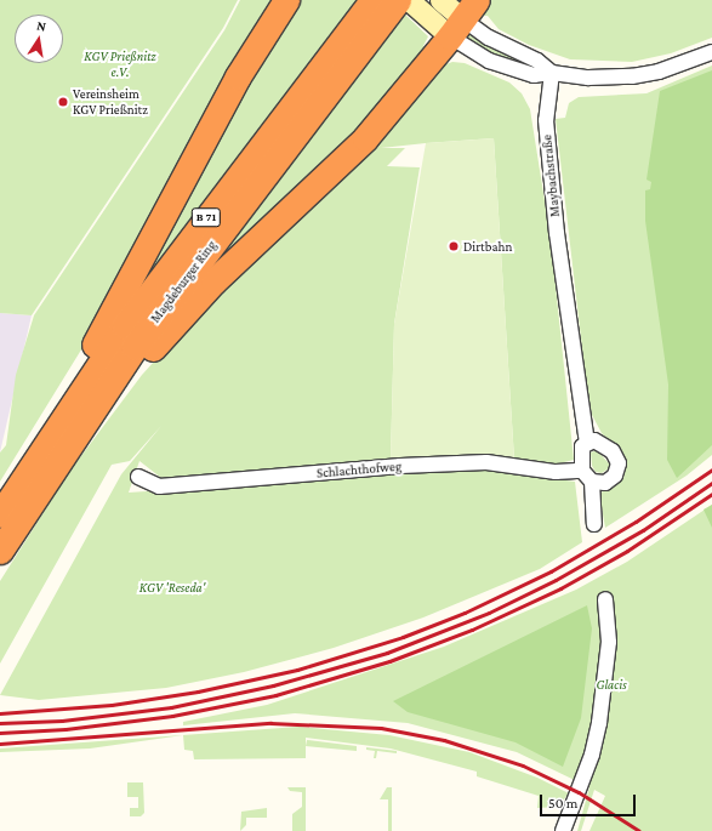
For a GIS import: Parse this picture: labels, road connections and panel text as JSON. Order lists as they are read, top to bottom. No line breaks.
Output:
{"streets":{"highway":["B 71","Magdeburger Ring"],"street":["Maybachstraße","Schlachthofweg"]},"crossings":[["Maybachstraße","Schlachthofweg"]],"parks":["KGV Prießnitz e.V.","KGV 'Reseda'","Glacis"],"places":["Vereinsheim KGV Prießnitz","Dirtbahn"],"scale_bar":"50 m","north":"top"}
